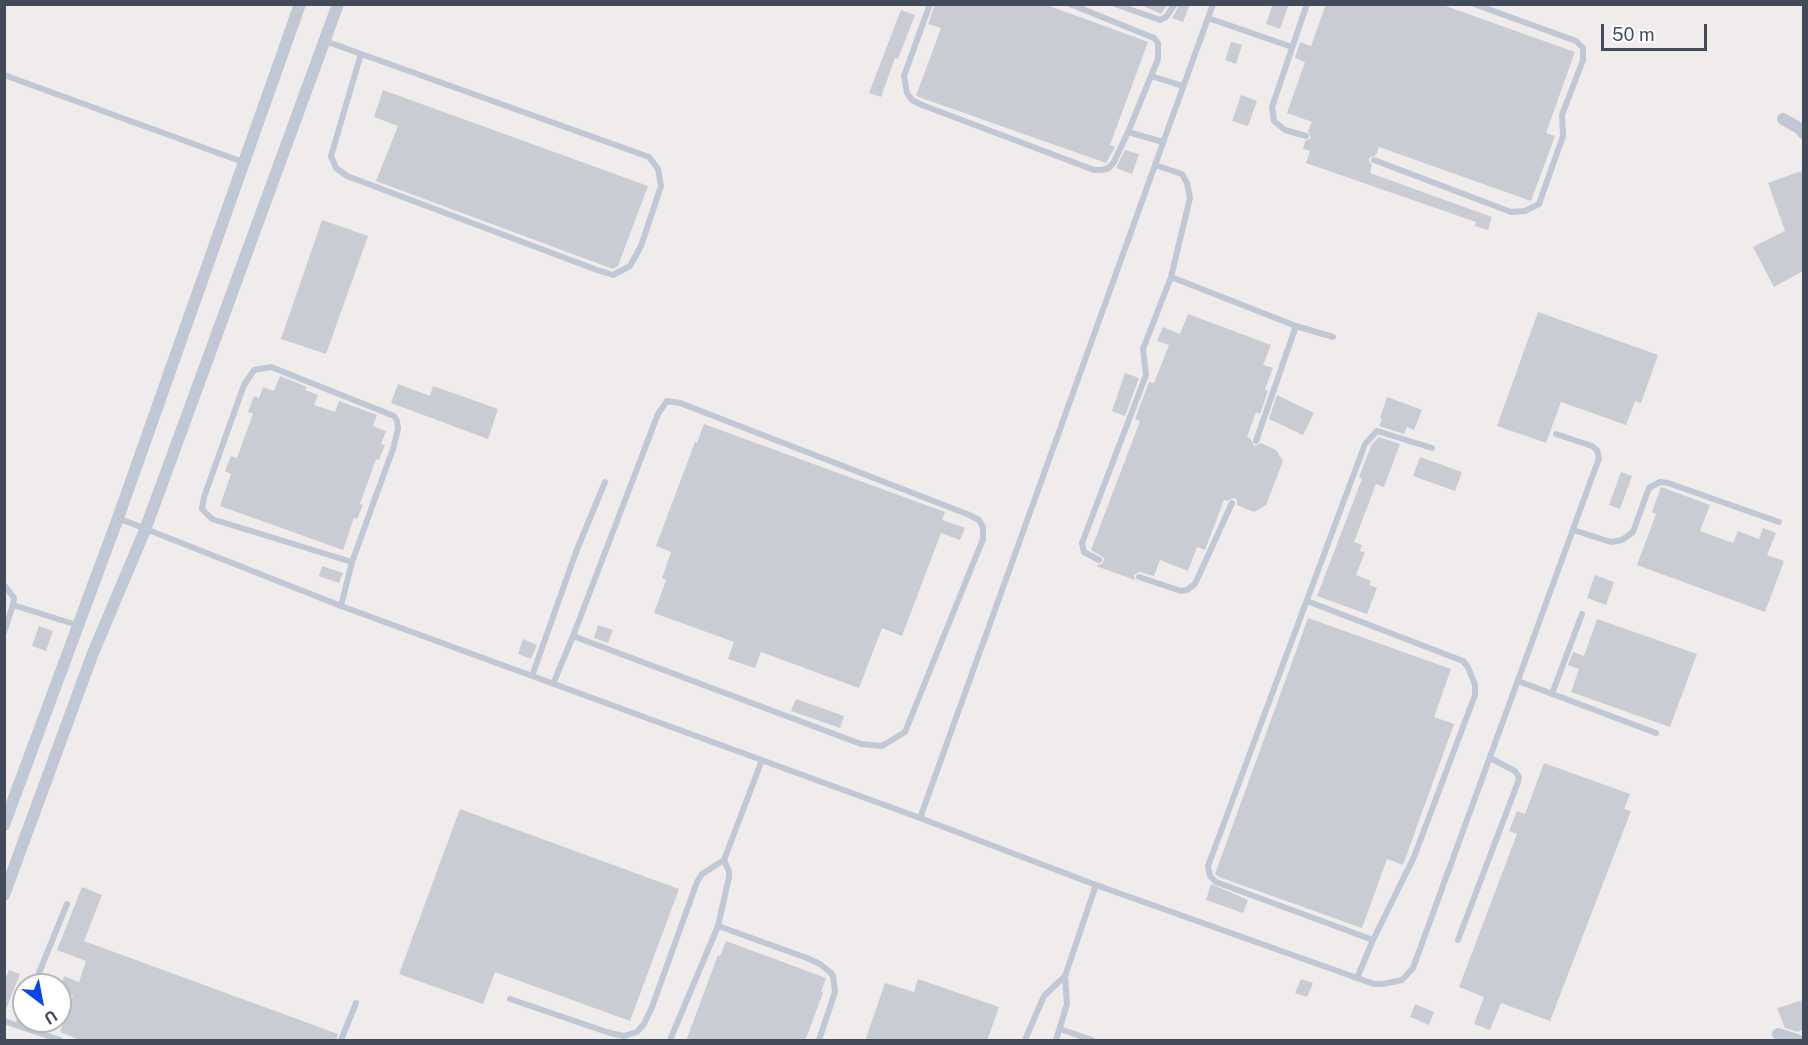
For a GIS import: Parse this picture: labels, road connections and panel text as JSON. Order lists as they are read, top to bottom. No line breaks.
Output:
{"scale_bar":"50 m","north":"bottom right"}
